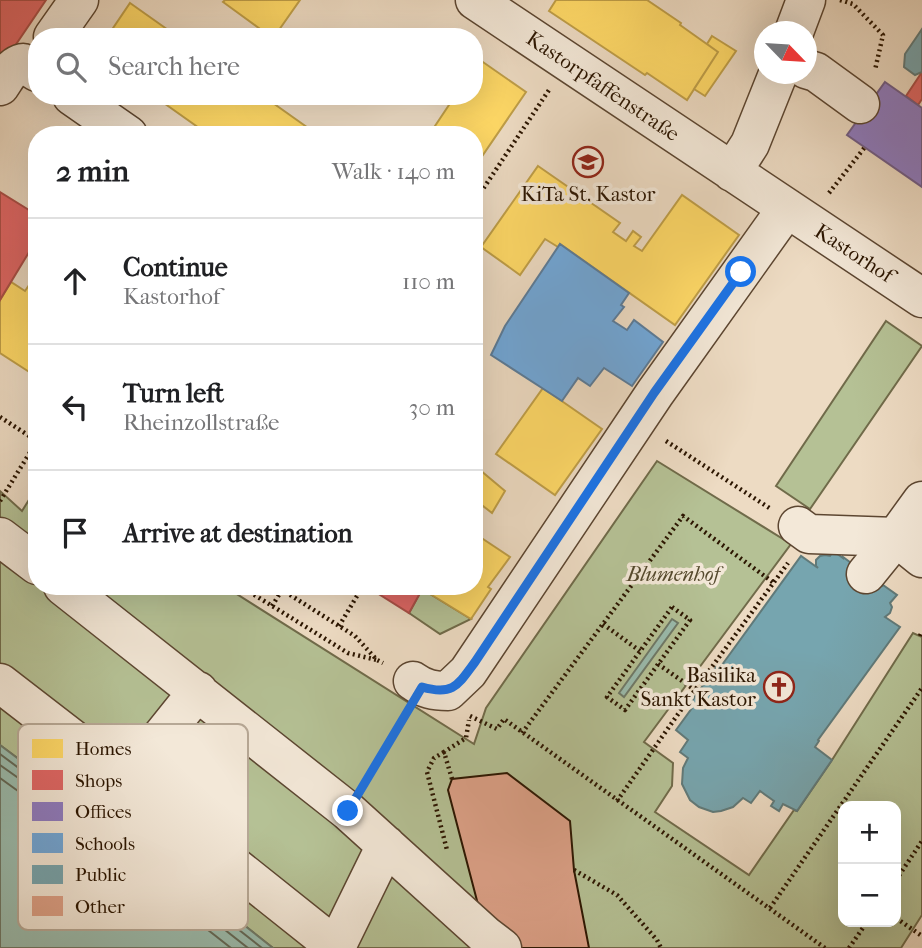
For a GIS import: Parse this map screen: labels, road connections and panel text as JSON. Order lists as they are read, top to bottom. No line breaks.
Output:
{"streets":{"street":["Kastorpfaffenstraße","Kastorhof"]},"crossings":[["Kastorpfaffenstraße","Kastorhof"]],"parks":["Blumenhof"],"places":{"school or university":["KiTa St. Kastor"],"church":["Basilika Sankt Kastor"]},"legend":["Homes","Shops","Offices","Schools","Public","Other"],"north":"bottom right","page":{"search":"Search here","heading":["2 min","Walk · 140 m"],"list":[["Continue","Kastorhof","110 m"],["Turn left","Rheinzollstraße","30 m"],"Arrive at destination"],"map_buttons":["+","−"]}}
